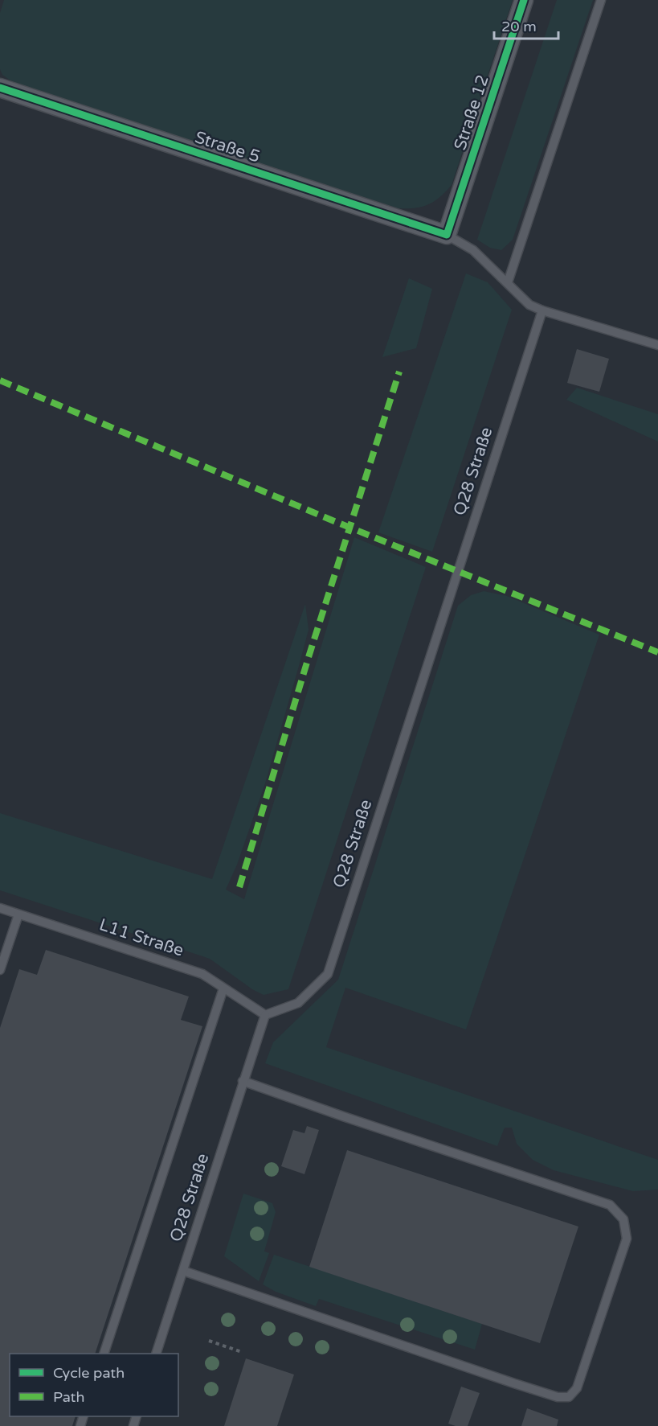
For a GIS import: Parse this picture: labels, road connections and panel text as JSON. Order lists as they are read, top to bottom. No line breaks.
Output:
{"streets":{"street":["Straße 12","Straße 5"],"lane":["Q28 Straße","L11 Straße"]},"crossings":[["Straße 12","Straße 5"],["Q28 Straße","L11 Straße"]],"legend":["Cycle path","Path"],"scale_bar":"20 m"}
